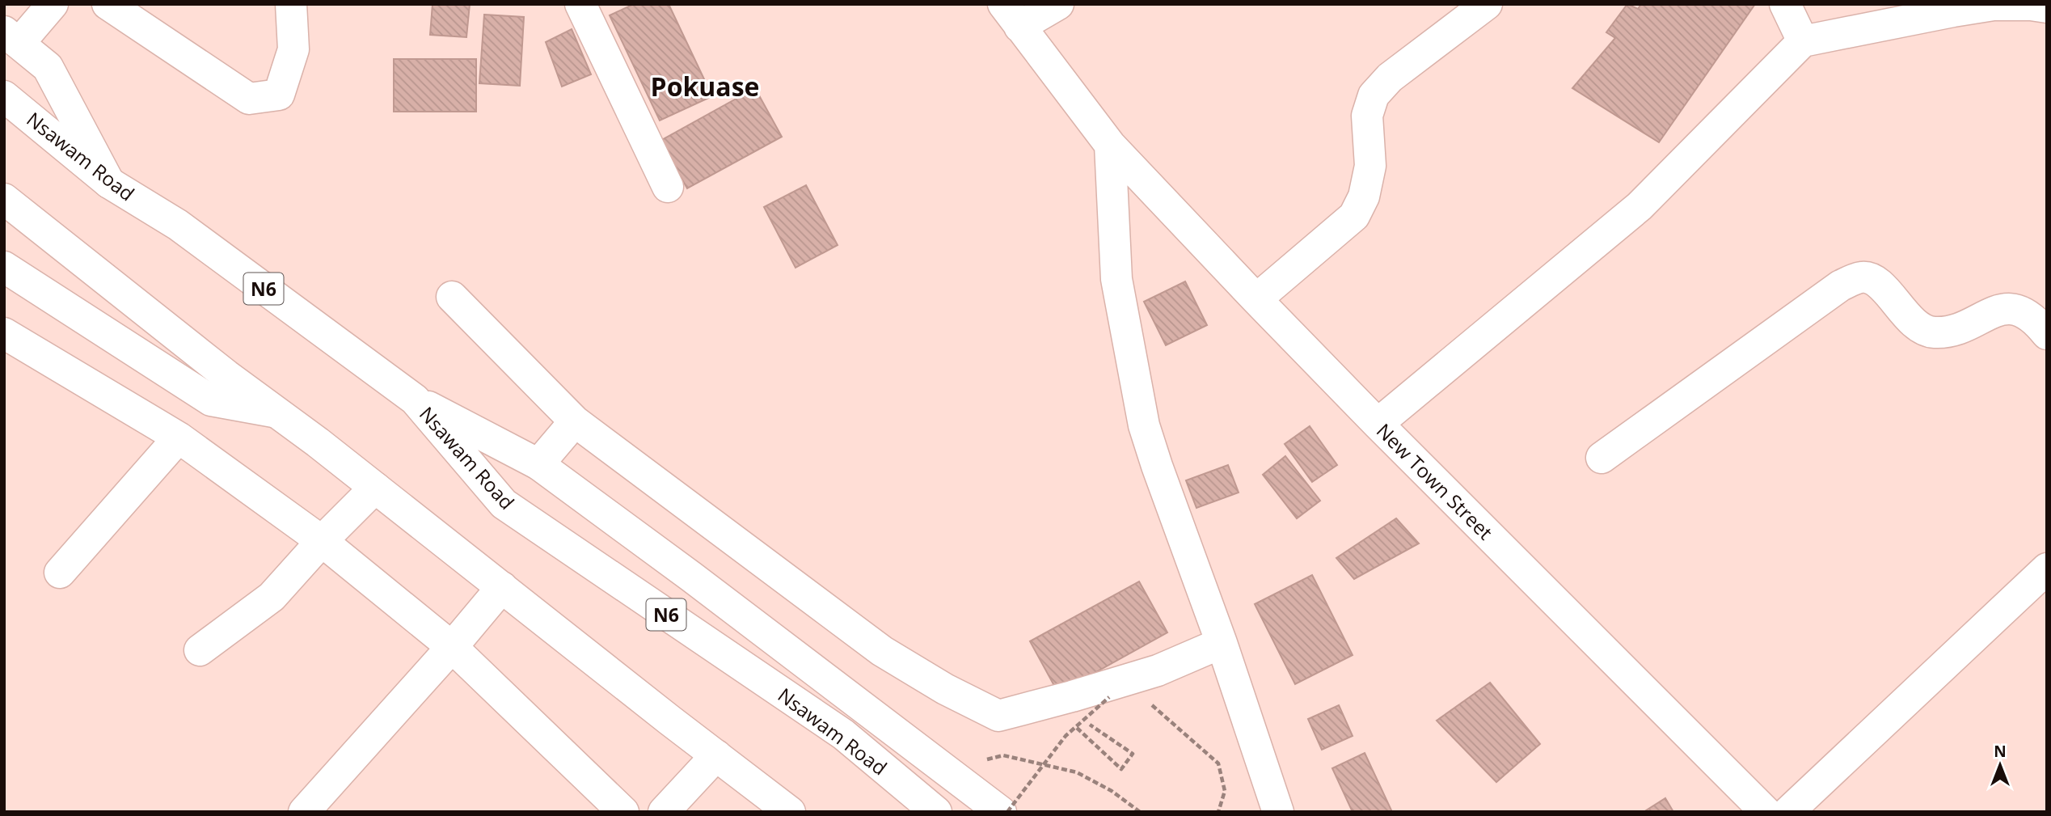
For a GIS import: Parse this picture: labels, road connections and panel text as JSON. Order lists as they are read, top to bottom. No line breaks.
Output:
{"streets":{"main road":["Nsawam Road","N6","New Town Street"]},"districts":["Pokuase"],"north":"top"}
